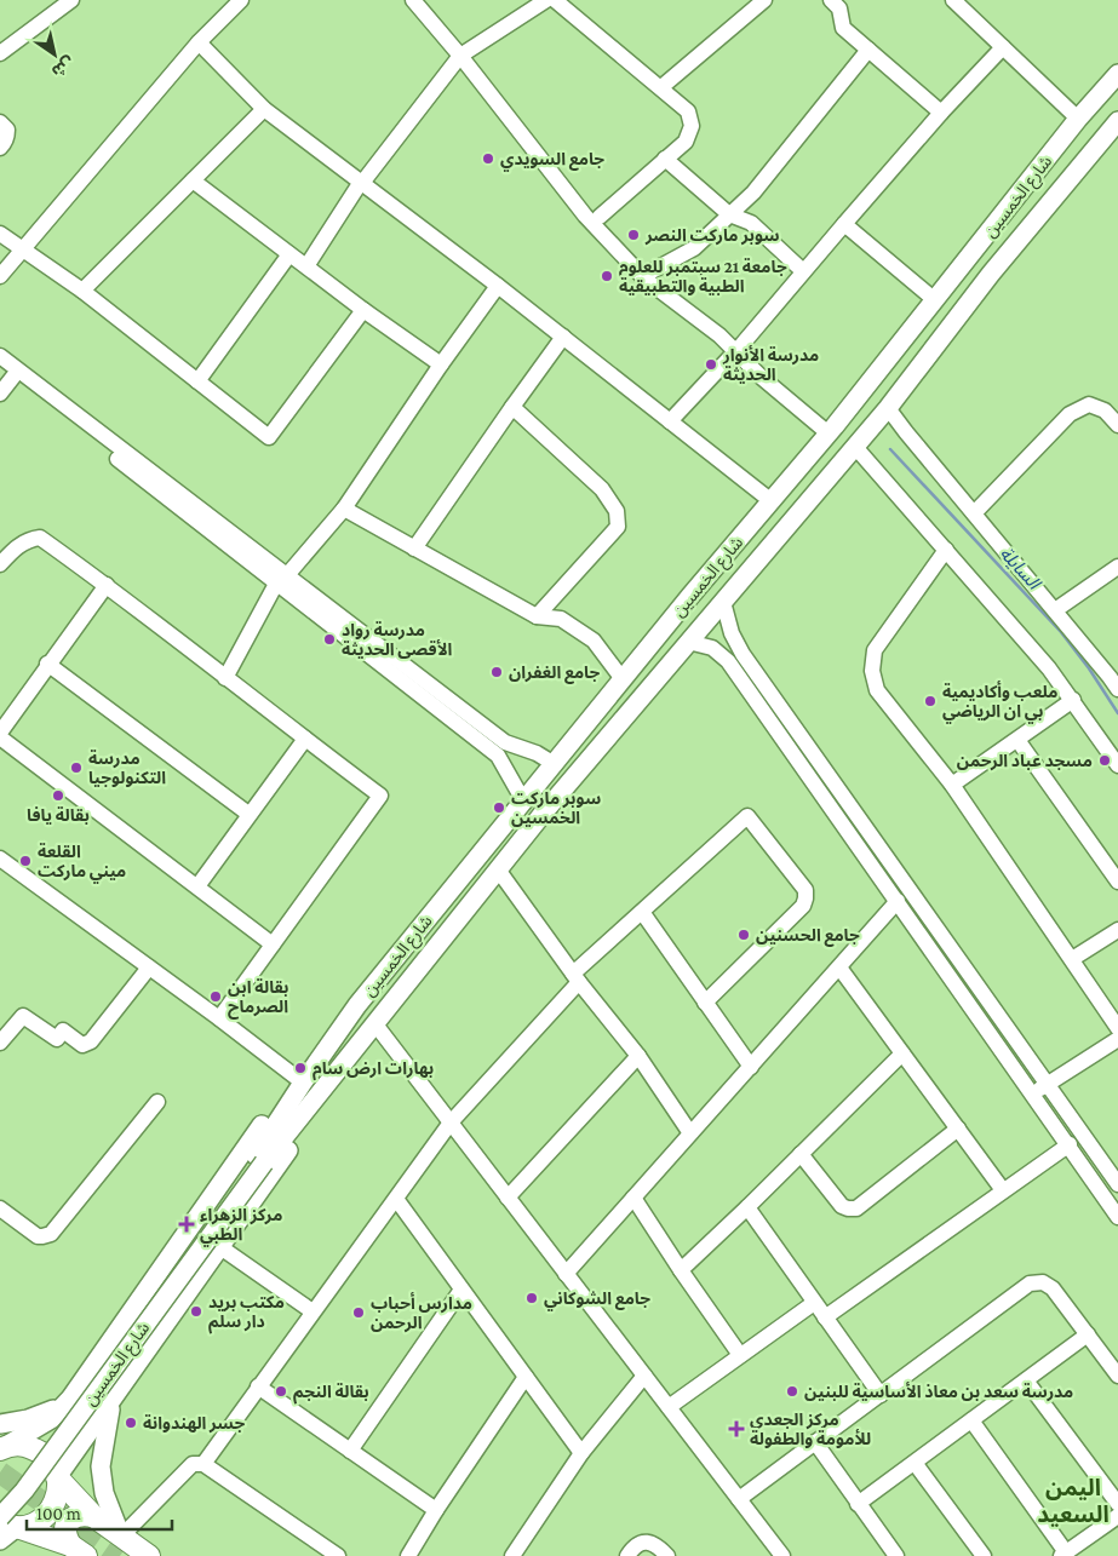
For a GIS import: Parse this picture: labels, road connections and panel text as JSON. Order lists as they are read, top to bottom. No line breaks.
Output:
{"streets":{"main road":["شارع الخمسين"]},"districts":["اليمن السعيد"],"water":["السايلة"],"places":{"other":["جامع السويدي","سوبر ماركت النصر","جامعة 21 سبتمبر للعلوم الطبية والتطبيقية","مدرسة الأنوار الحديثة","مدرسة رواد الأقصى الحديثة","جامع الغفران","ملعب وأكاديمية بي ان الرياضي","مسجد عباد الرحمن","مدرسة التكنولوجيا","بقالة يافا","سوبر ماركت الخمسين","القلعة ميني ماركت","جامع الحسنين","بقالة ابن الصرماح","بهارات ارض سام","جامع الشوكاني","مكتب بريد دار سلم","مدارس أحباب الرحمن","بقالة النجم","مدرسة سعد بن معاذ الأساسية للبنين","جسر الهندوانة"],"health":["مركز الزهراء الطبي","مركز الجعدي للأمومة والطفولة"]},"scale_bar":"100 m","north":"bottom right"}
